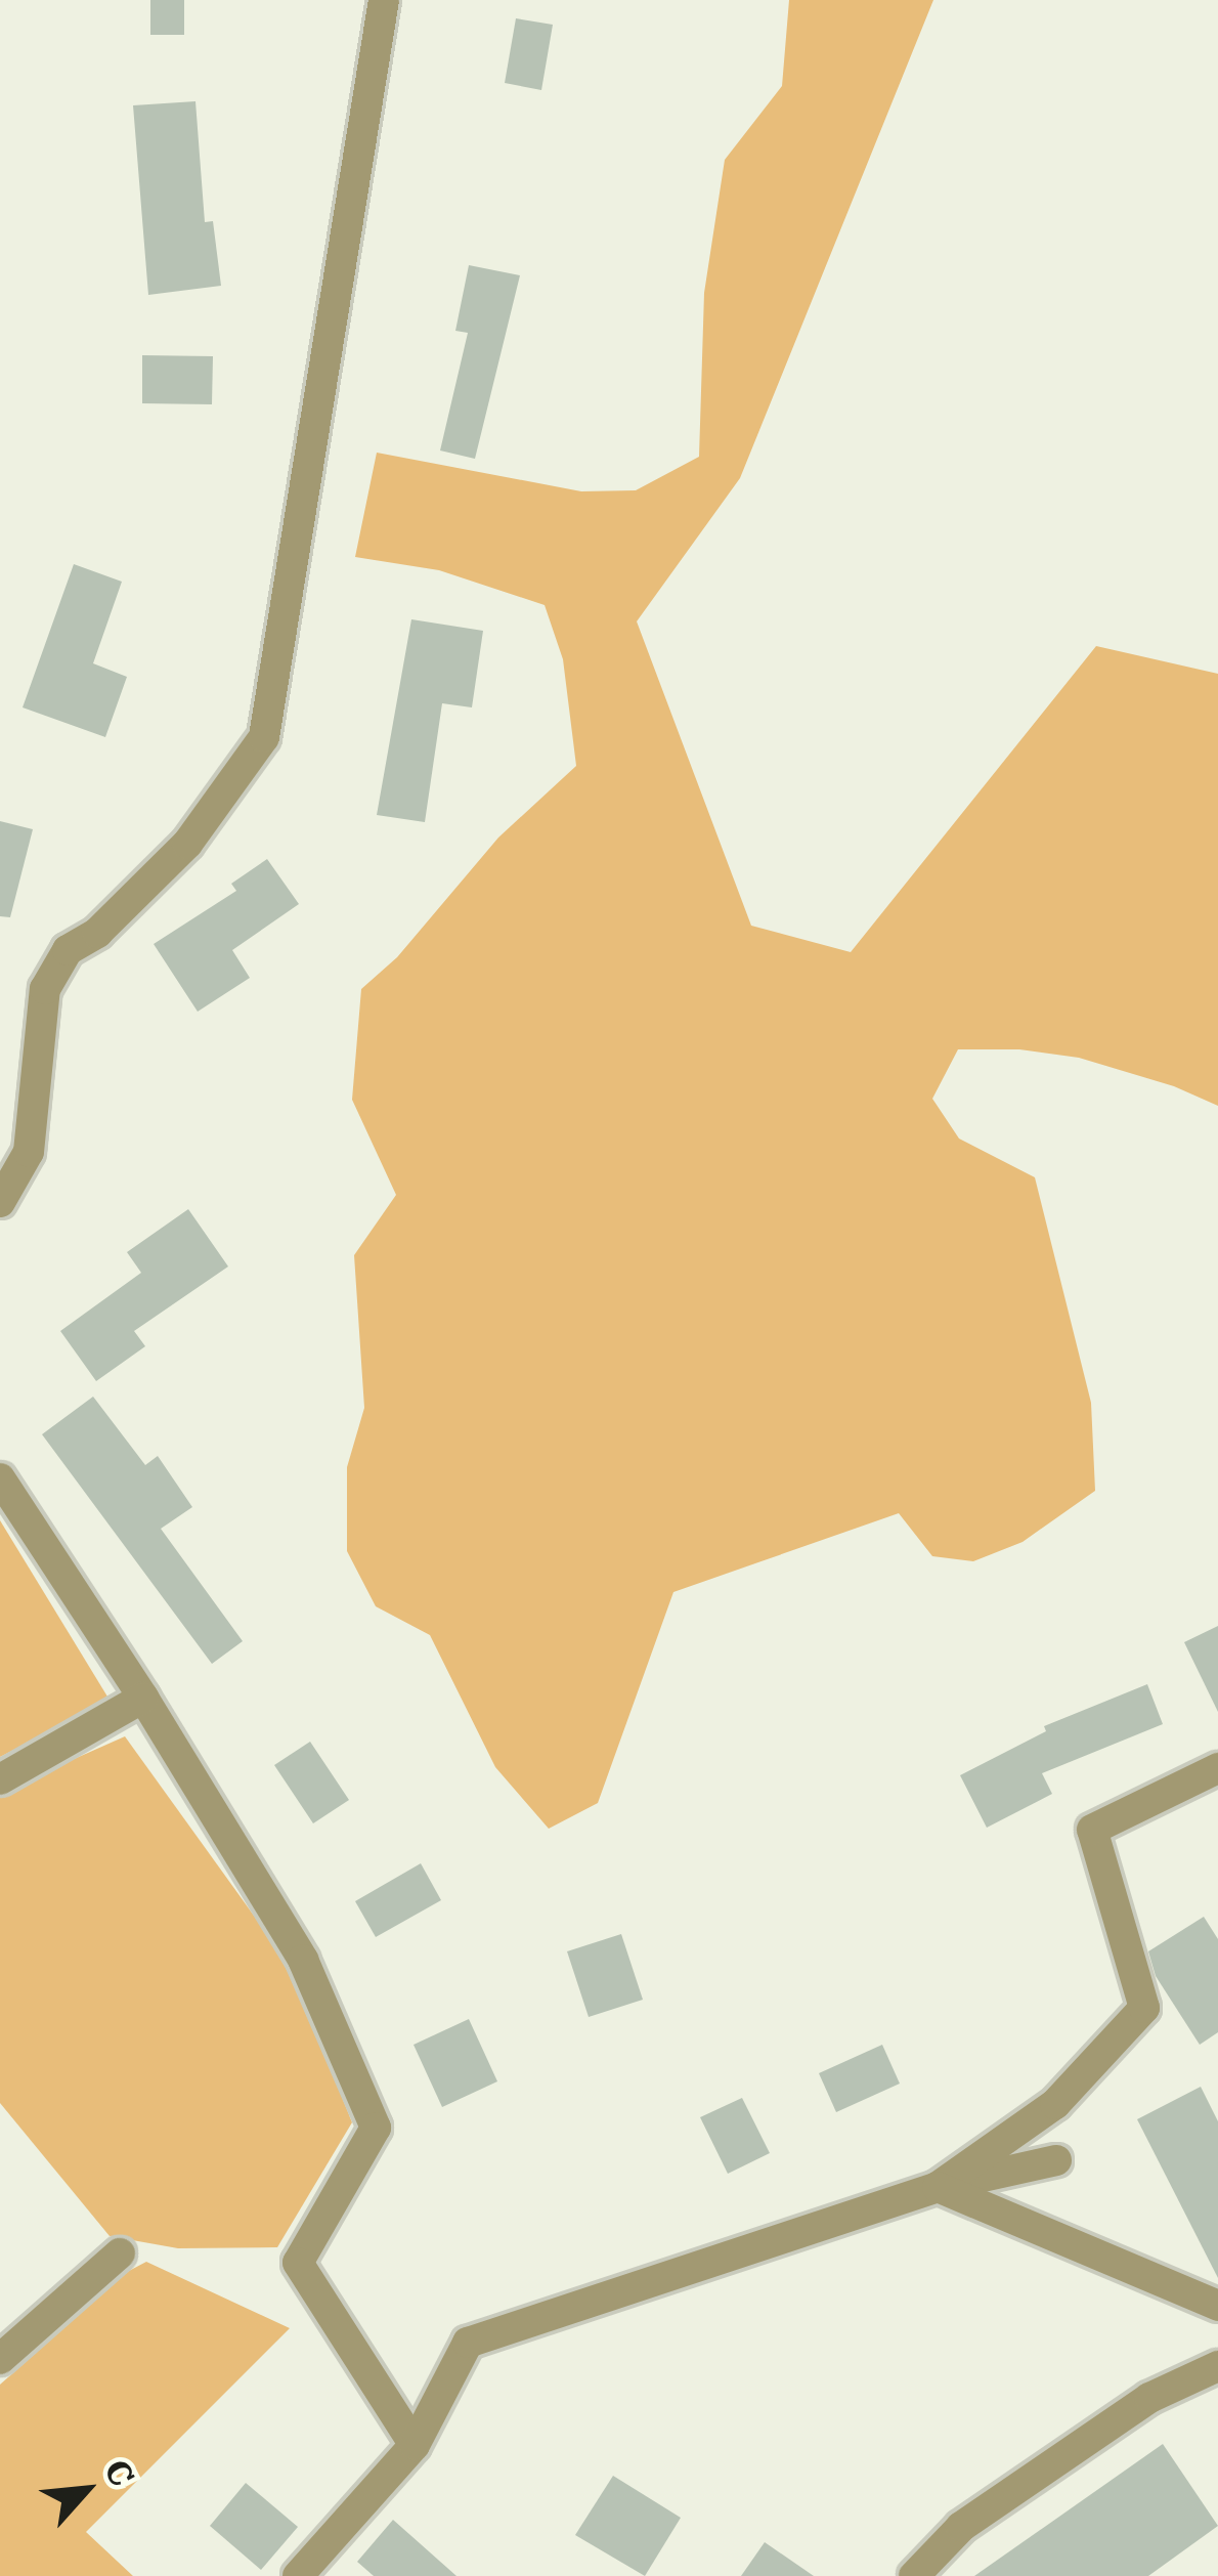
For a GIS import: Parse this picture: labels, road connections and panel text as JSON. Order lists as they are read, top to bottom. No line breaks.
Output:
{"north":"top right"}
